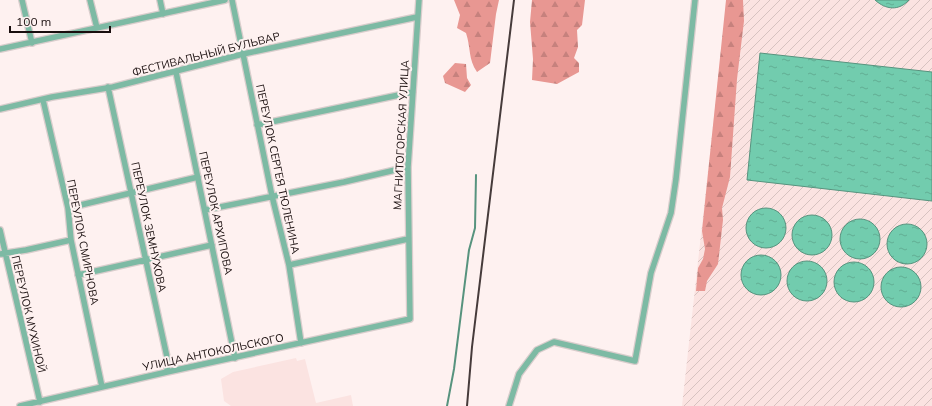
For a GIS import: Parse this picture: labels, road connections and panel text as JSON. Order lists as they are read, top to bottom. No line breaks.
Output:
{"streets":{"street":["ФЕСТИВАЛЬНЫЙ БУЛЬВАР","МАГНИТОГОРСКАЯ УЛИЦА","ПЕРЕУЛОК СЕРГЕЯ ТЮЛЕНИНА","ПЕРЕУЛОК АРХИПОВА","ПЕРЕУЛОК ЗЕМНУХОВА","ПЕРЕУЛОК СМИРНОВА","ПЕРЕУЛОК МУХИНОЙ","УЛИЦА АНТОКОЛЬСКОГО"]},"crossings":[["ФЕСТИВАЛЬНЫЙ БУЛЬВАР","МАГНИТОГОРСКАЯ УЛИЦА"],["ФЕСТИВАЛЬНЫЙ БУЛЬВАР","ПЕРЕУЛОК СЕРГЕЯ ТЮЛЕНИНА"],["ФЕСТИВАЛЬНЫЙ БУЛЬВАР","ПЕРЕУЛОК АРХИПОВА"],["ФЕСТИВАЛЬНЫЙ БУЛЬВАР","ПЕРЕУЛОК ЗЕМНУХОВА"],["ФЕСТИВАЛЬНЫЙ БУЛЬВАР","ПЕРЕУЛОК СМИРНОВА"],["МАГНИТОГОРСКАЯ УЛИЦА","УЛИЦА АНТОКОЛЬСКОГО"],["ПЕРЕУЛОК СЕРГЕЯ ТЮЛЕНИНА","УЛИЦА АНТОКОЛЬСКОГО"],["ПЕРЕУЛОК АРХИПОВА","УЛИЦА АНТОКОЛЬСКОГО"],["ПЕРЕУЛОК ЗЕМНУХОВА","УЛИЦА АНТОКОЛЬСКОГО"],["ПЕРЕУЛОК СМИРНОВА","УЛИЦА АНТОКОЛЬСКОГО"],["ПЕРЕУЛОК МУХИНОЙ","УЛИЦА АНТОКОЛЬСКОГО"]],"scale_bar":"100 m"}
